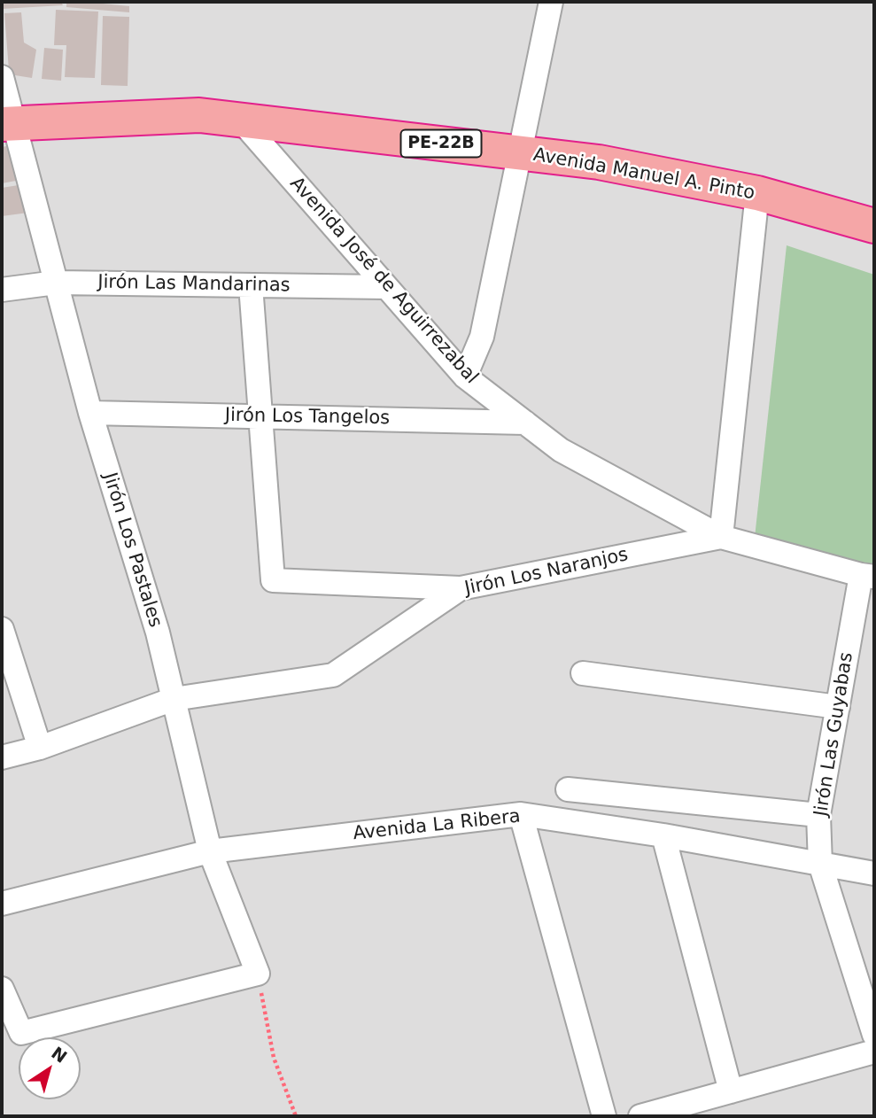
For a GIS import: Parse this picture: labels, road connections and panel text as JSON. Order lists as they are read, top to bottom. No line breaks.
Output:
{"streets":{"highway":["PE-22B","Avenida Manuel A. Pinto"],"street":["Avenida José de Aguirrezabal","Jirón Las Mandarinas","Jirón Los Tangelos","Jirón Los Pastales","Jirón Los Naranjos","Jirón Las Guyabas","Avenida La Ribera"]},"crossings":[["Avenida Manuel A. Pinto","Avenida José de Aguirrezabal"],["Avenida Manuel A. Pinto","Jirón Los Pastales"],["Avenida José de Aguirrezabal","Jirón Las Mandarinas"],["Avenida José de Aguirrezabal","Jirón Los Tangelos"],["Avenida José de Aguirrezabal","Jirón Los Naranjos"],["Avenida José de Aguirrezabal","Jirón Las Guyabas"],["Jirón Las Mandarinas","Jirón Los Pastales"],["Jirón Los Tangelos","Jirón Los Pastales"],["Jirón Los Pastales","Jirón Los Naranjos"],["Jirón Los Pastales","Avenida La Ribera"],["Jirón Las Guyabas","Avenida La Ribera"]],"north":"top right"}
